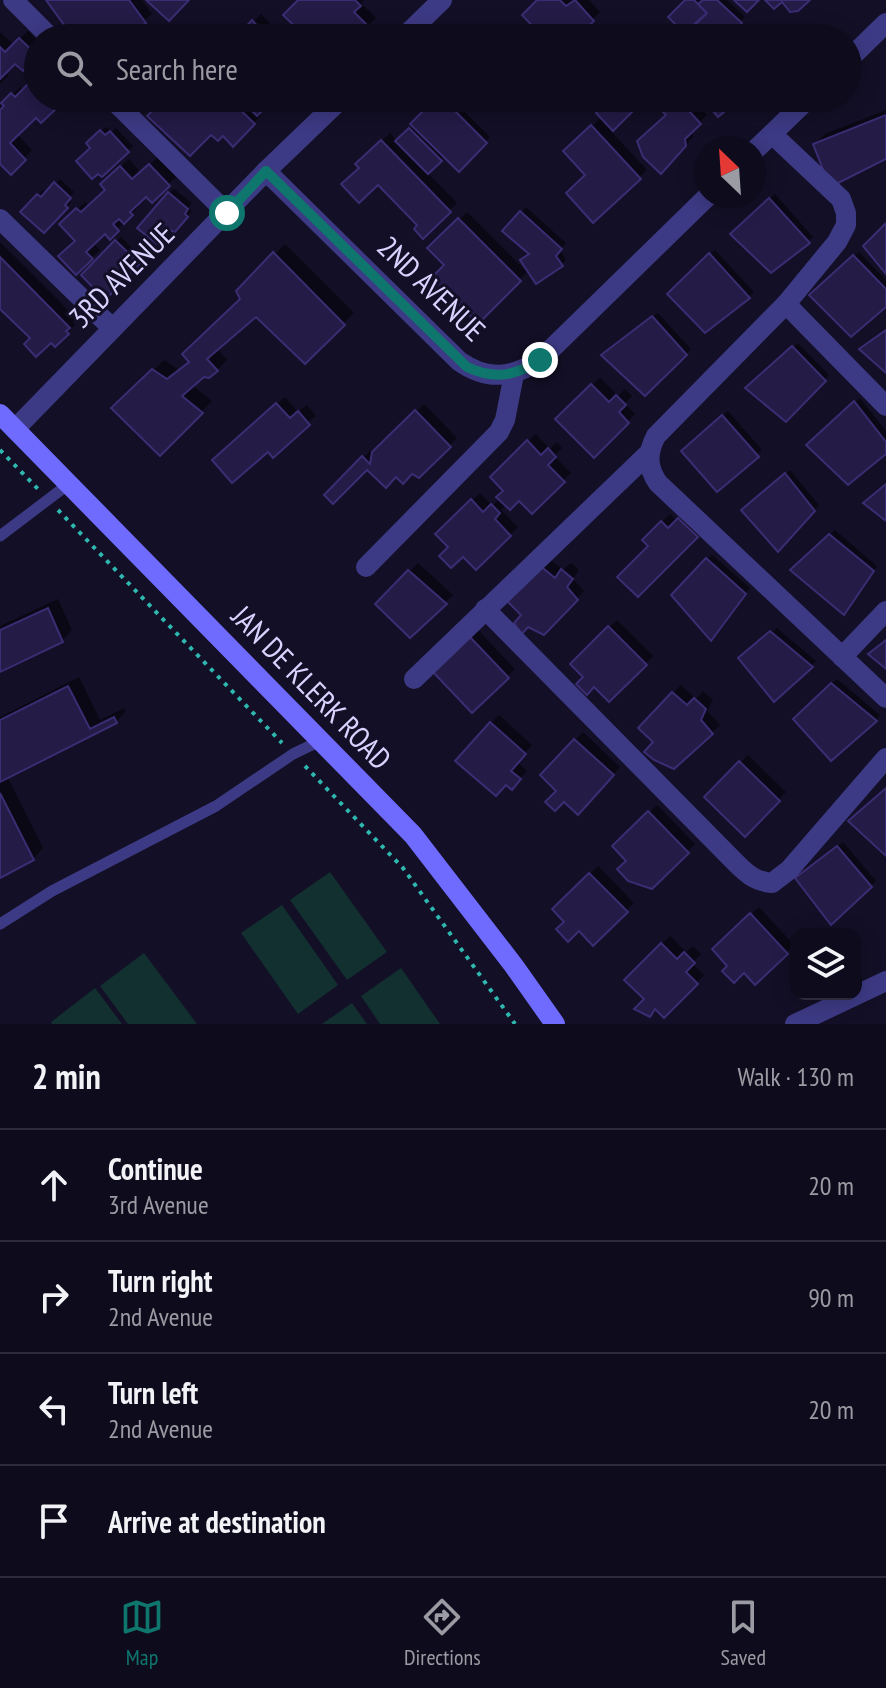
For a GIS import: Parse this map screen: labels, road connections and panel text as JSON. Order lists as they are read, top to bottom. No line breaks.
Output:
{"streets":{"street":["3RD AVENUE","2ND AVENUE","JAN DE KLERK ROAD"]},"crossings":[["3RD AVENUE","2ND AVENUE"],["3RD AVENUE","JAN DE KLERK ROAD"]],"north":"top left","page":{"search":"Search here","heading":["2 min","Walk · 130 m"],"list":[["Continue","3rd Avenue","20 m"],["Turn right","2nd Avenue","90 m"],["Turn left","2nd Avenue","20 m"],"Arrive at destination"],"nav":["Map","Directions","Saved"]}}
